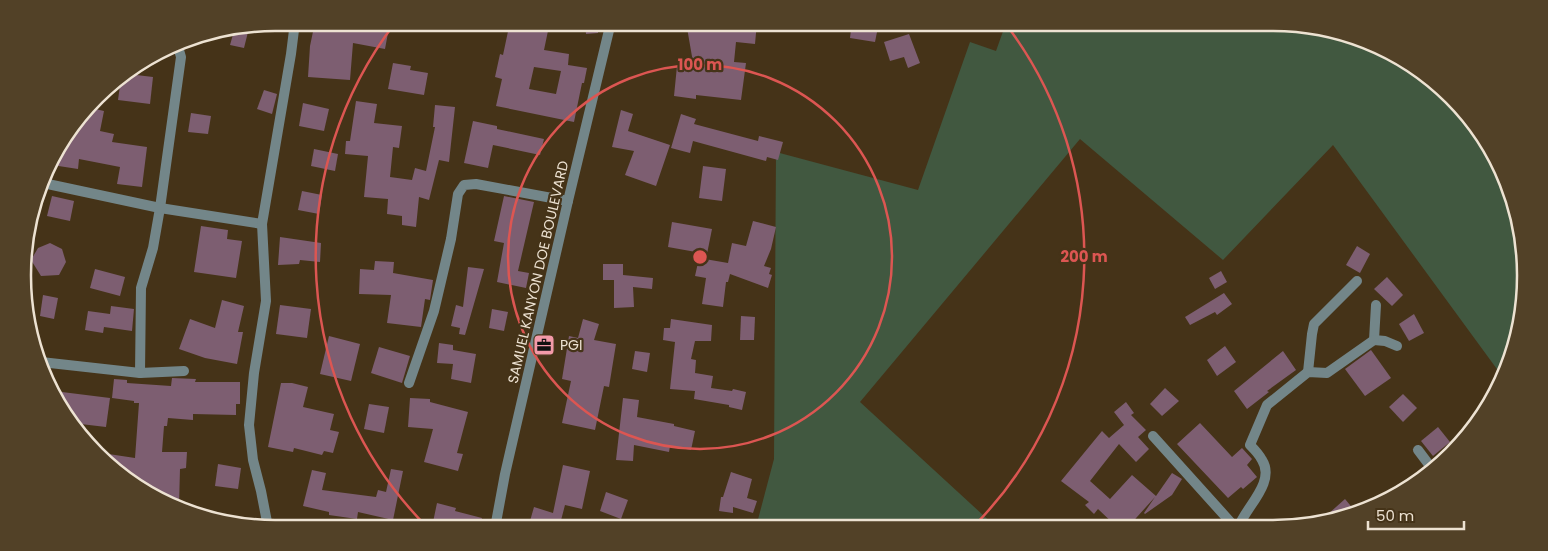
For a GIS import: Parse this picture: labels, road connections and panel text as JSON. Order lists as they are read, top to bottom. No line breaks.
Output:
{"streets":{"street":["SAMUEL KANYON DOE BOULEVARD"]},"places":{"office":["PGI"]},"scale_bar":"50 m","rings":["100 m","200 m"]}
